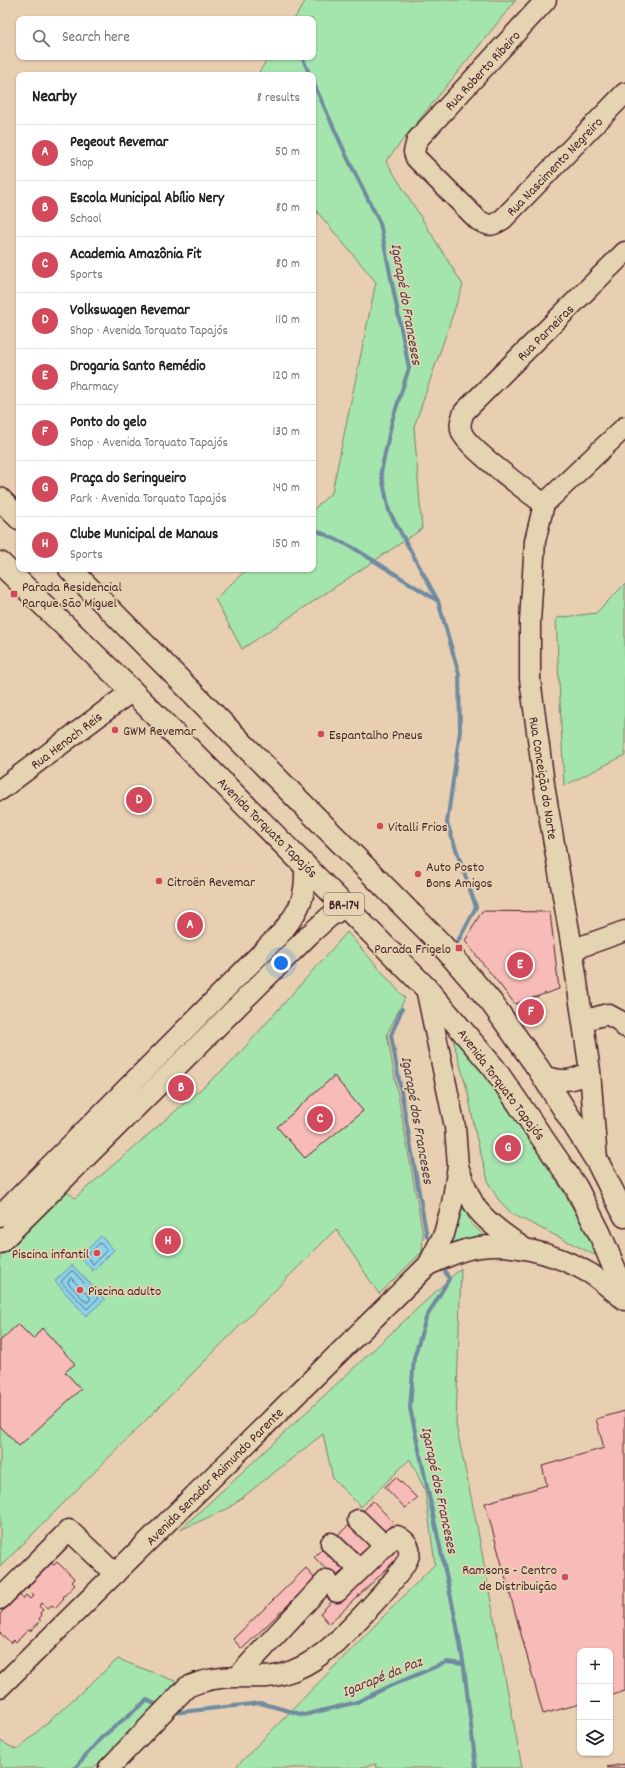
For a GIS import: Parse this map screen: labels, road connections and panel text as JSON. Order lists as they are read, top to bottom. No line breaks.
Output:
{"streets":{"highway":["Avenida Torquato Tapajós","BR-174"],"street":["Rua Roberto Ribeiro","Rua Nascimento Negreiro","Rua Parneiras","Rua Henoch Reis","Rua Conceição do Norte","Avenida Senador Raimundo Parente"]},"crossings":[["Rua Roberto Ribeiro","Rua Nascimento Negreiro"],["Rua Parneiras","Rua Conceição do Norte"],["Rua Henoch Reis","Avenida Torquato Tapajós"],["Rua Conceição do Norte","BR-174"],["Avenida Torquato Tapajós","Avenida Senador Raimundo Parente"]],"water":["Igarapé do Franceses","Igarapé dos Franceses","Igarapé da Paz"],"places":{"transit":["Parada Residencial Parque São Miguel","Parada Frigelo"],"other":["GWM Revemar","Espantalho Pneus","Vitalli Frios","Auto Posto Bons Amigos","Citroën Revemar","Piscina infantil","Piscina adulto","Ramsons - Centro de Distribuição"]},"page":{"search":"Search here","heading":["Nearby","8 results"],"list":[{"mark":"A","name":"Pegeout Revemar","note":"Shop","value":"50 m"},{"mark":"B","name":"Escola Municipal Abílio Nery","note":"School","value":"80 m"},{"mark":"C","name":"Academia Amazônia Fit","note":"Sports","value":"80 m"},{"mark":"D","name":"Volkswagen Revemar","note":"Shop · Avenida Torquato Tapajós","value":"110 m"},{"mark":"E","name":"Drogaria Santo Remédio","note":"Pharmacy","value":"120 m"},{"mark":"F","name":"Ponto do gelo","note":"Shop · Avenida Torquato Tapajós","value":"130 m"},{"mark":"G","name":"Praça do Seringueiro","note":"Park · Avenida Torquato Tapajós","value":"140 m"},{"mark":"H","name":"Clube Municipal de Manaus","note":"Sports","value":"150 m"}],"pins":["D","A","E","F","B","C","G","H"],"map_buttons":["+","−"]}}
